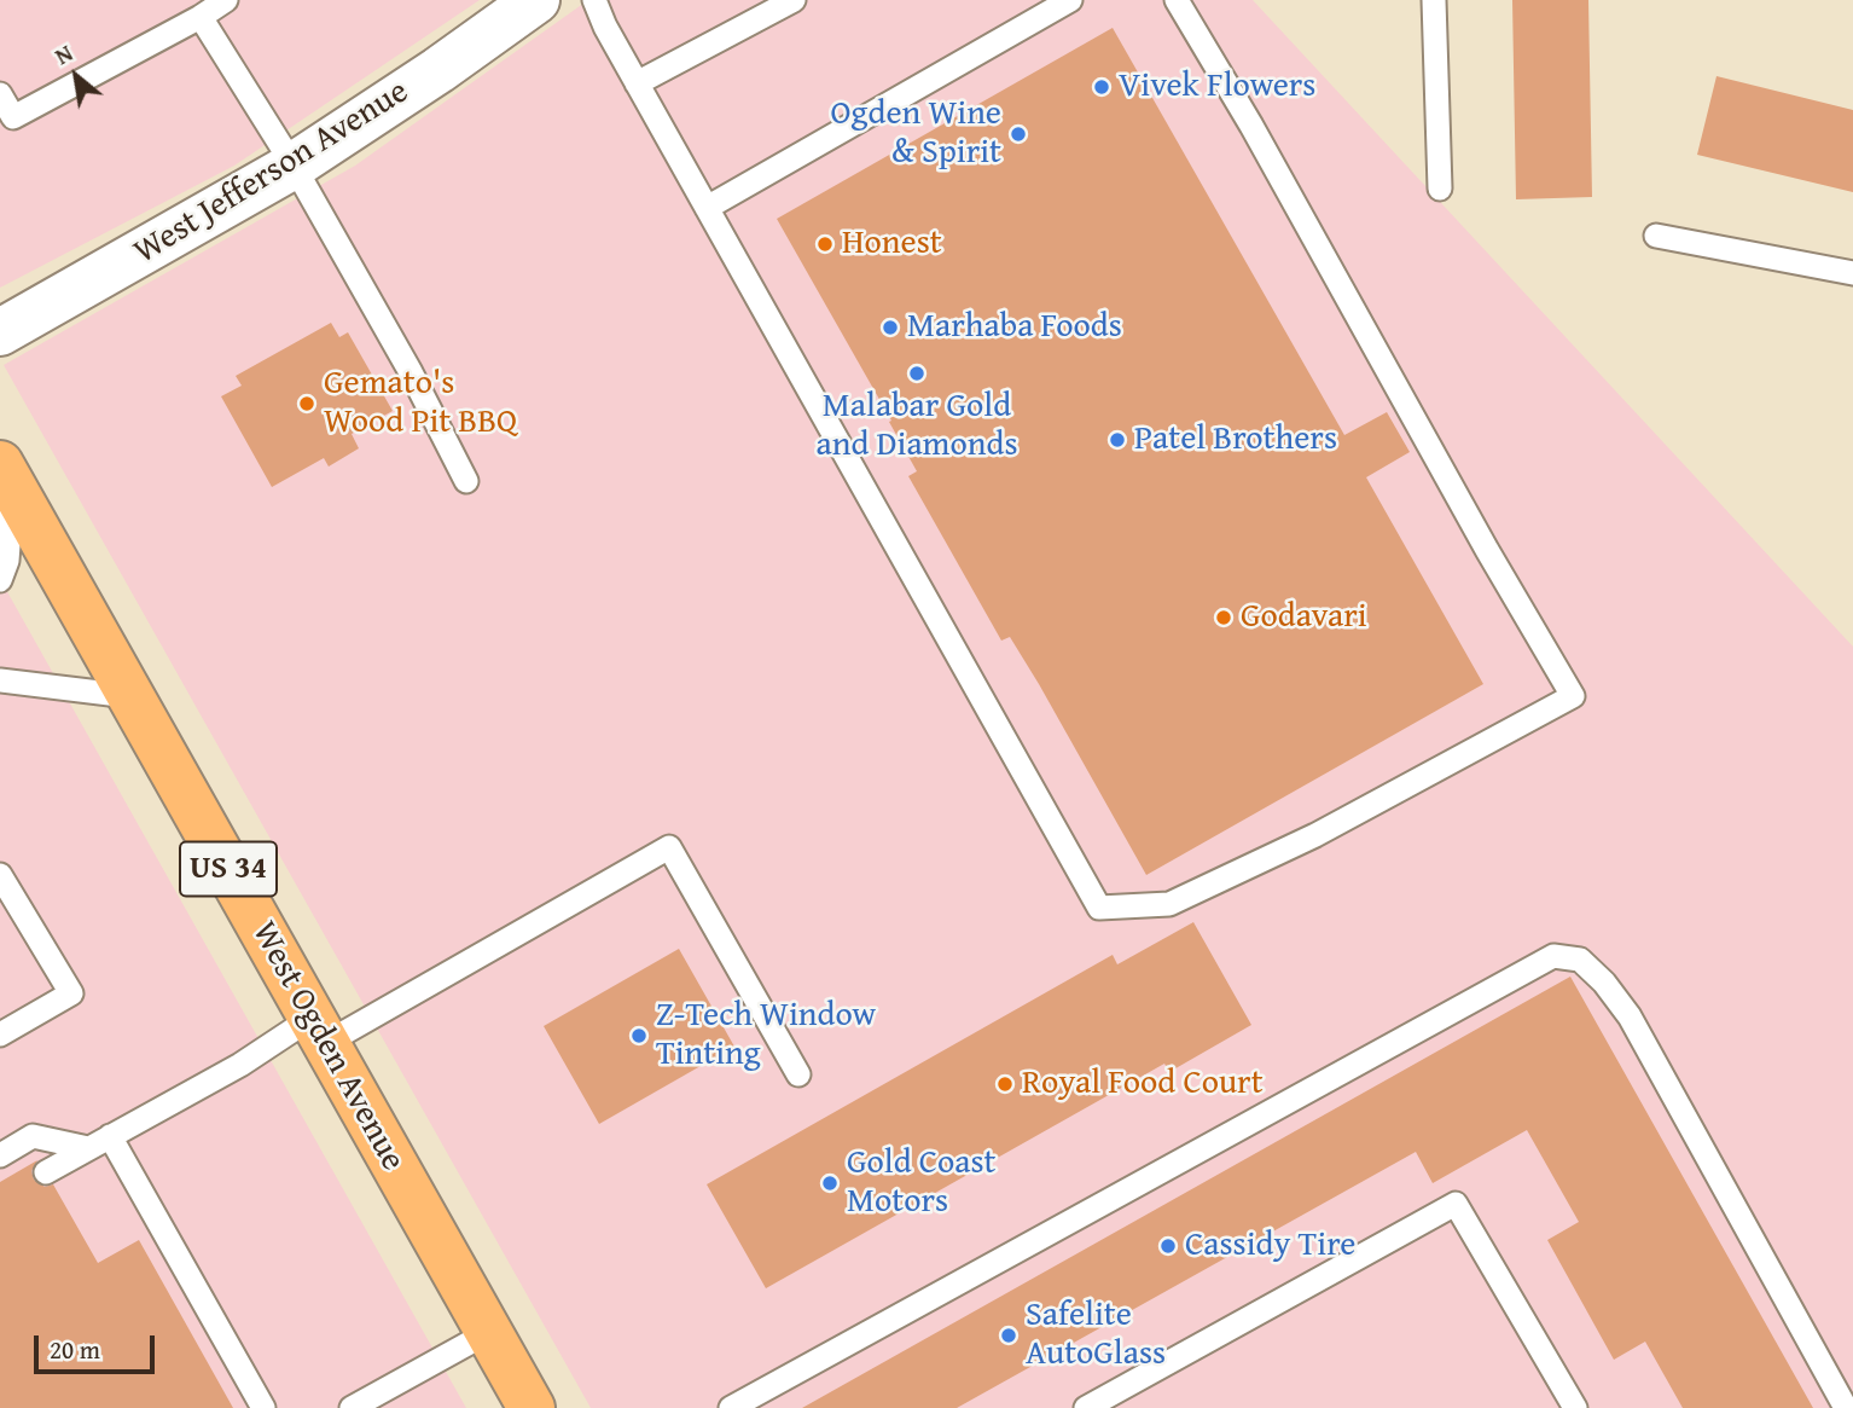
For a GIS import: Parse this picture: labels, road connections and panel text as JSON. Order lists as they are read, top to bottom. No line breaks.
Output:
{"streets":{"main road":["US 34","West Ogden Avenue"],"street":["West Jefferson Avenue"]},"places":["Vivek Flowers","Ogden Wine & Spirit","Honest","Marhaba Foods","Malabar Gold and Diamonds","Gemato's Wood Pit BBQ","Patel Brothers","Godavari","Z-Tech Window Tinting","Royal Food Court","Gold Coast Motors","Cassidy Tire","Safelite AutoGlass"],"scale_bar":"20 m","north":"top left"}
